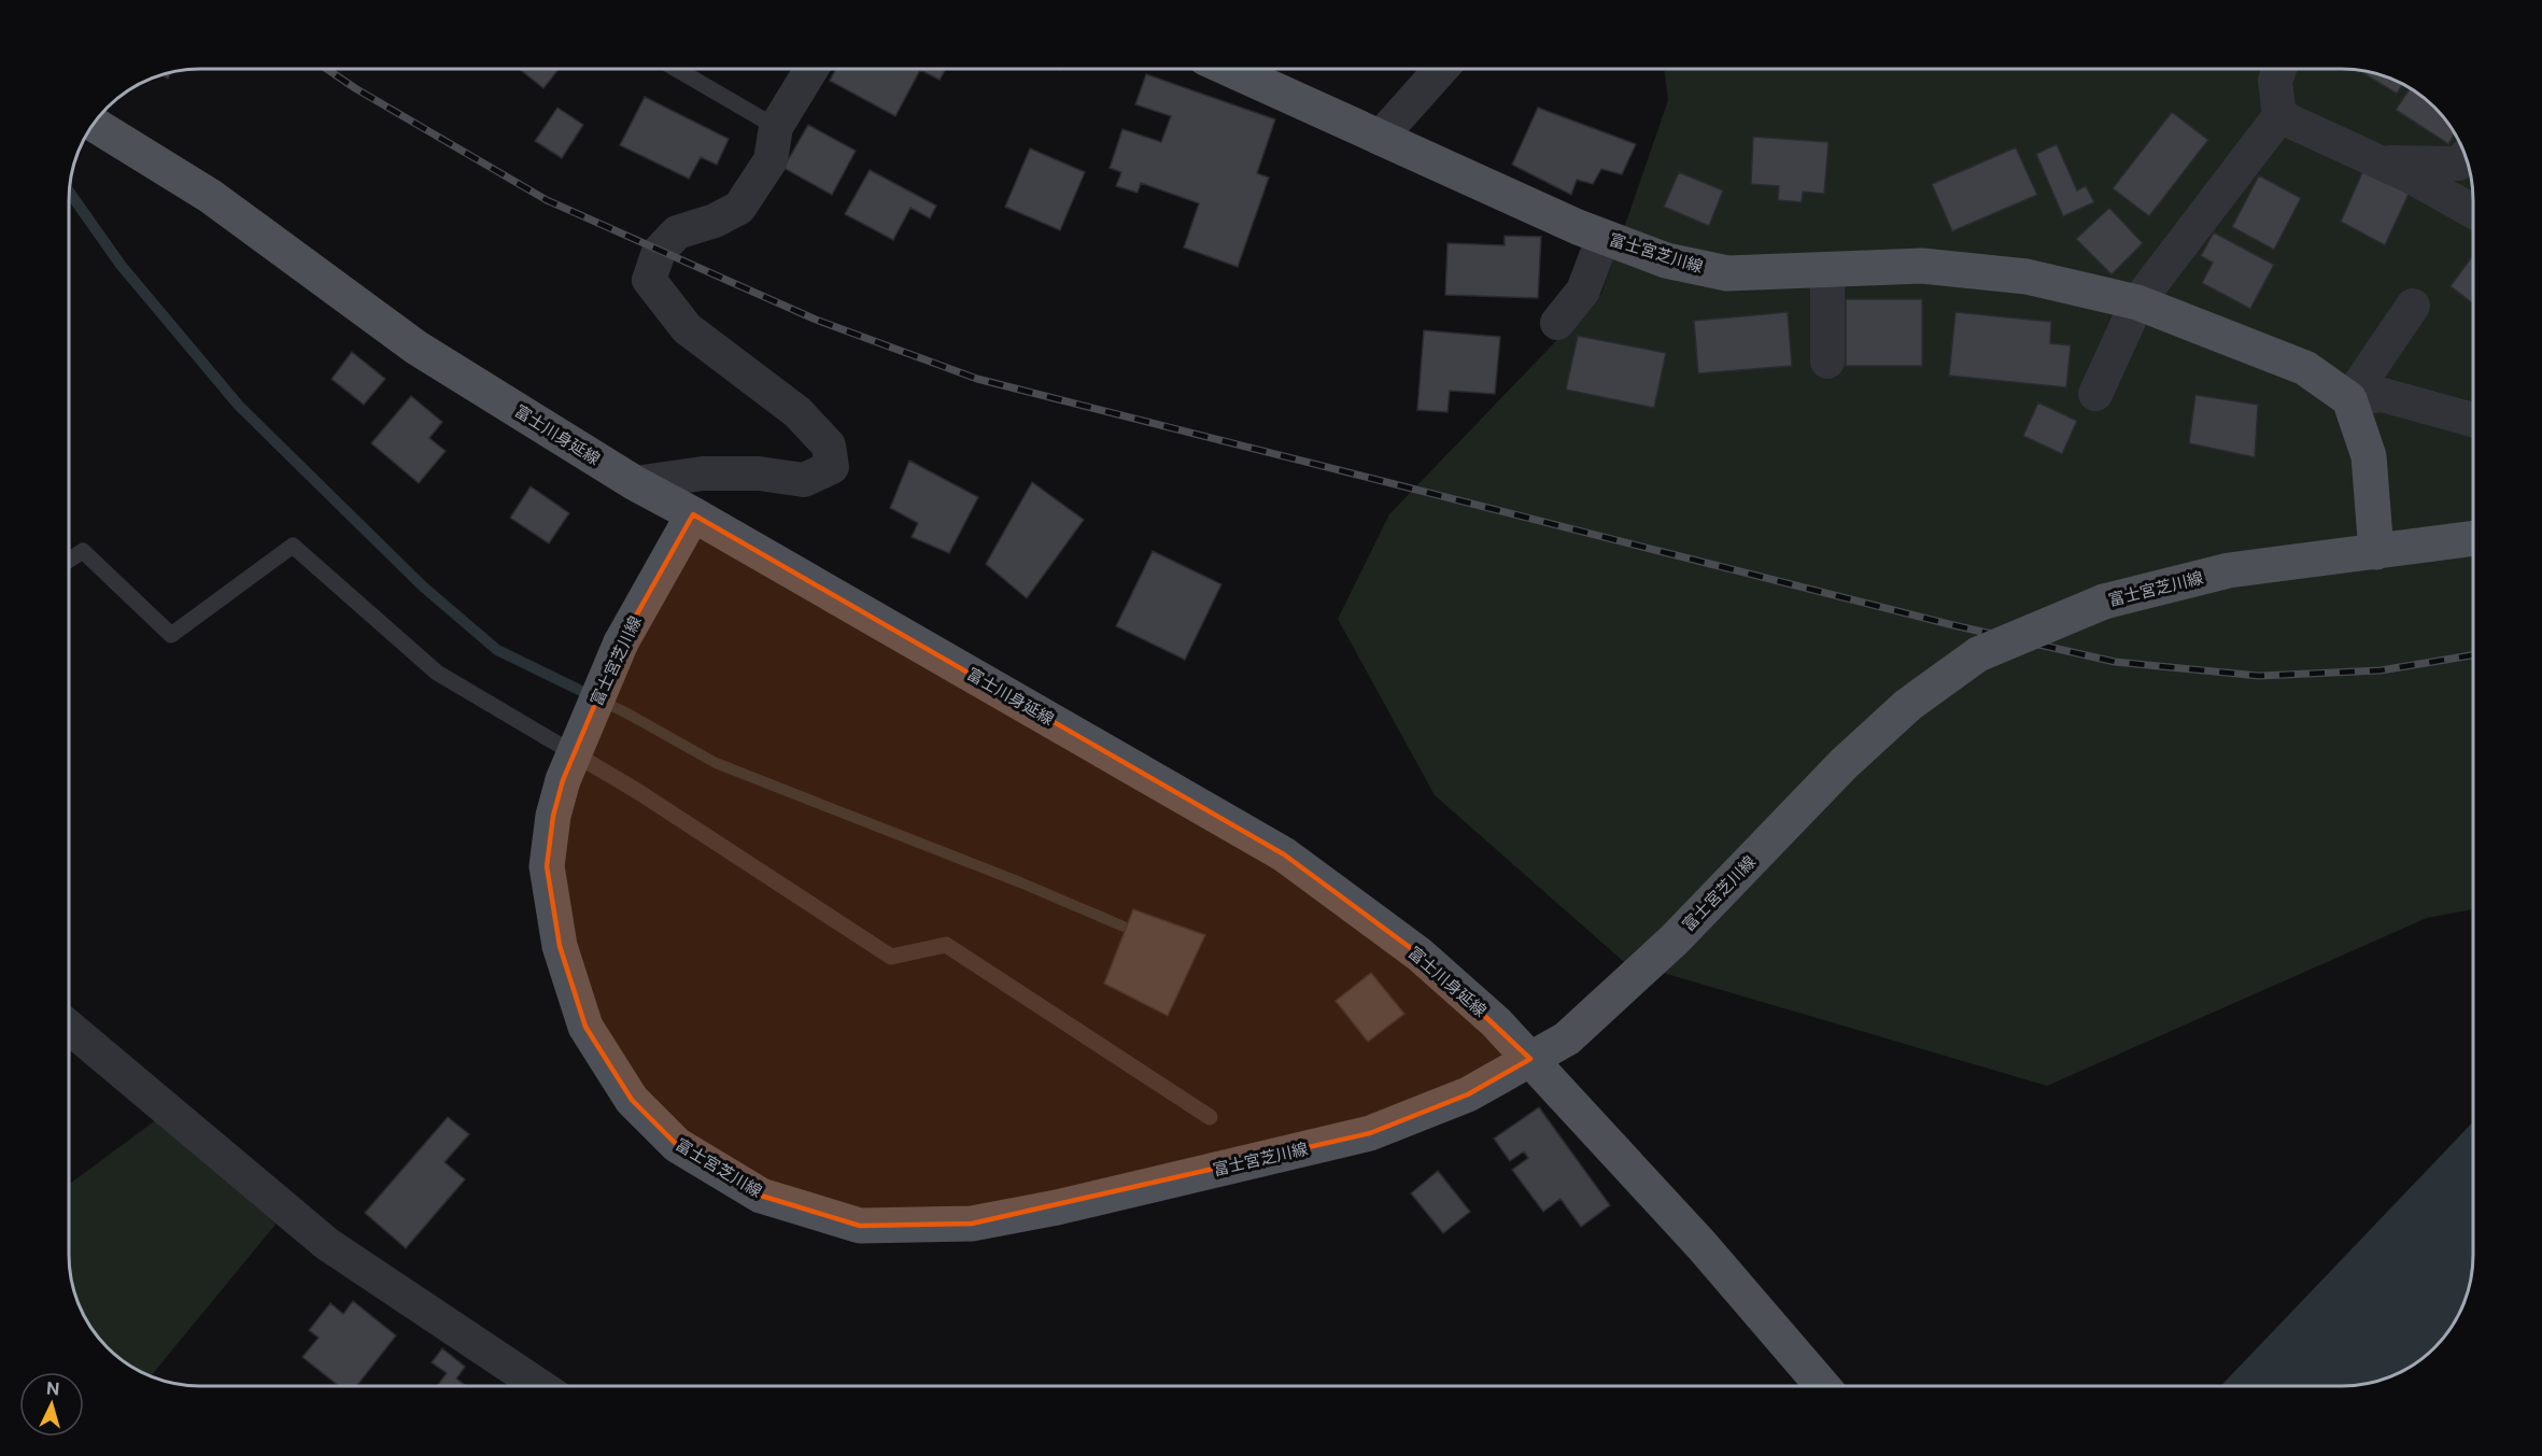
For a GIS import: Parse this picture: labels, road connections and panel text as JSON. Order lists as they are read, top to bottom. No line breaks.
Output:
{"streets":{"main road":["富士宮芝川線","富士川身延線"]},"crossings":[["富士宮芝川線","富士川身延線"]],"north":"top"}
